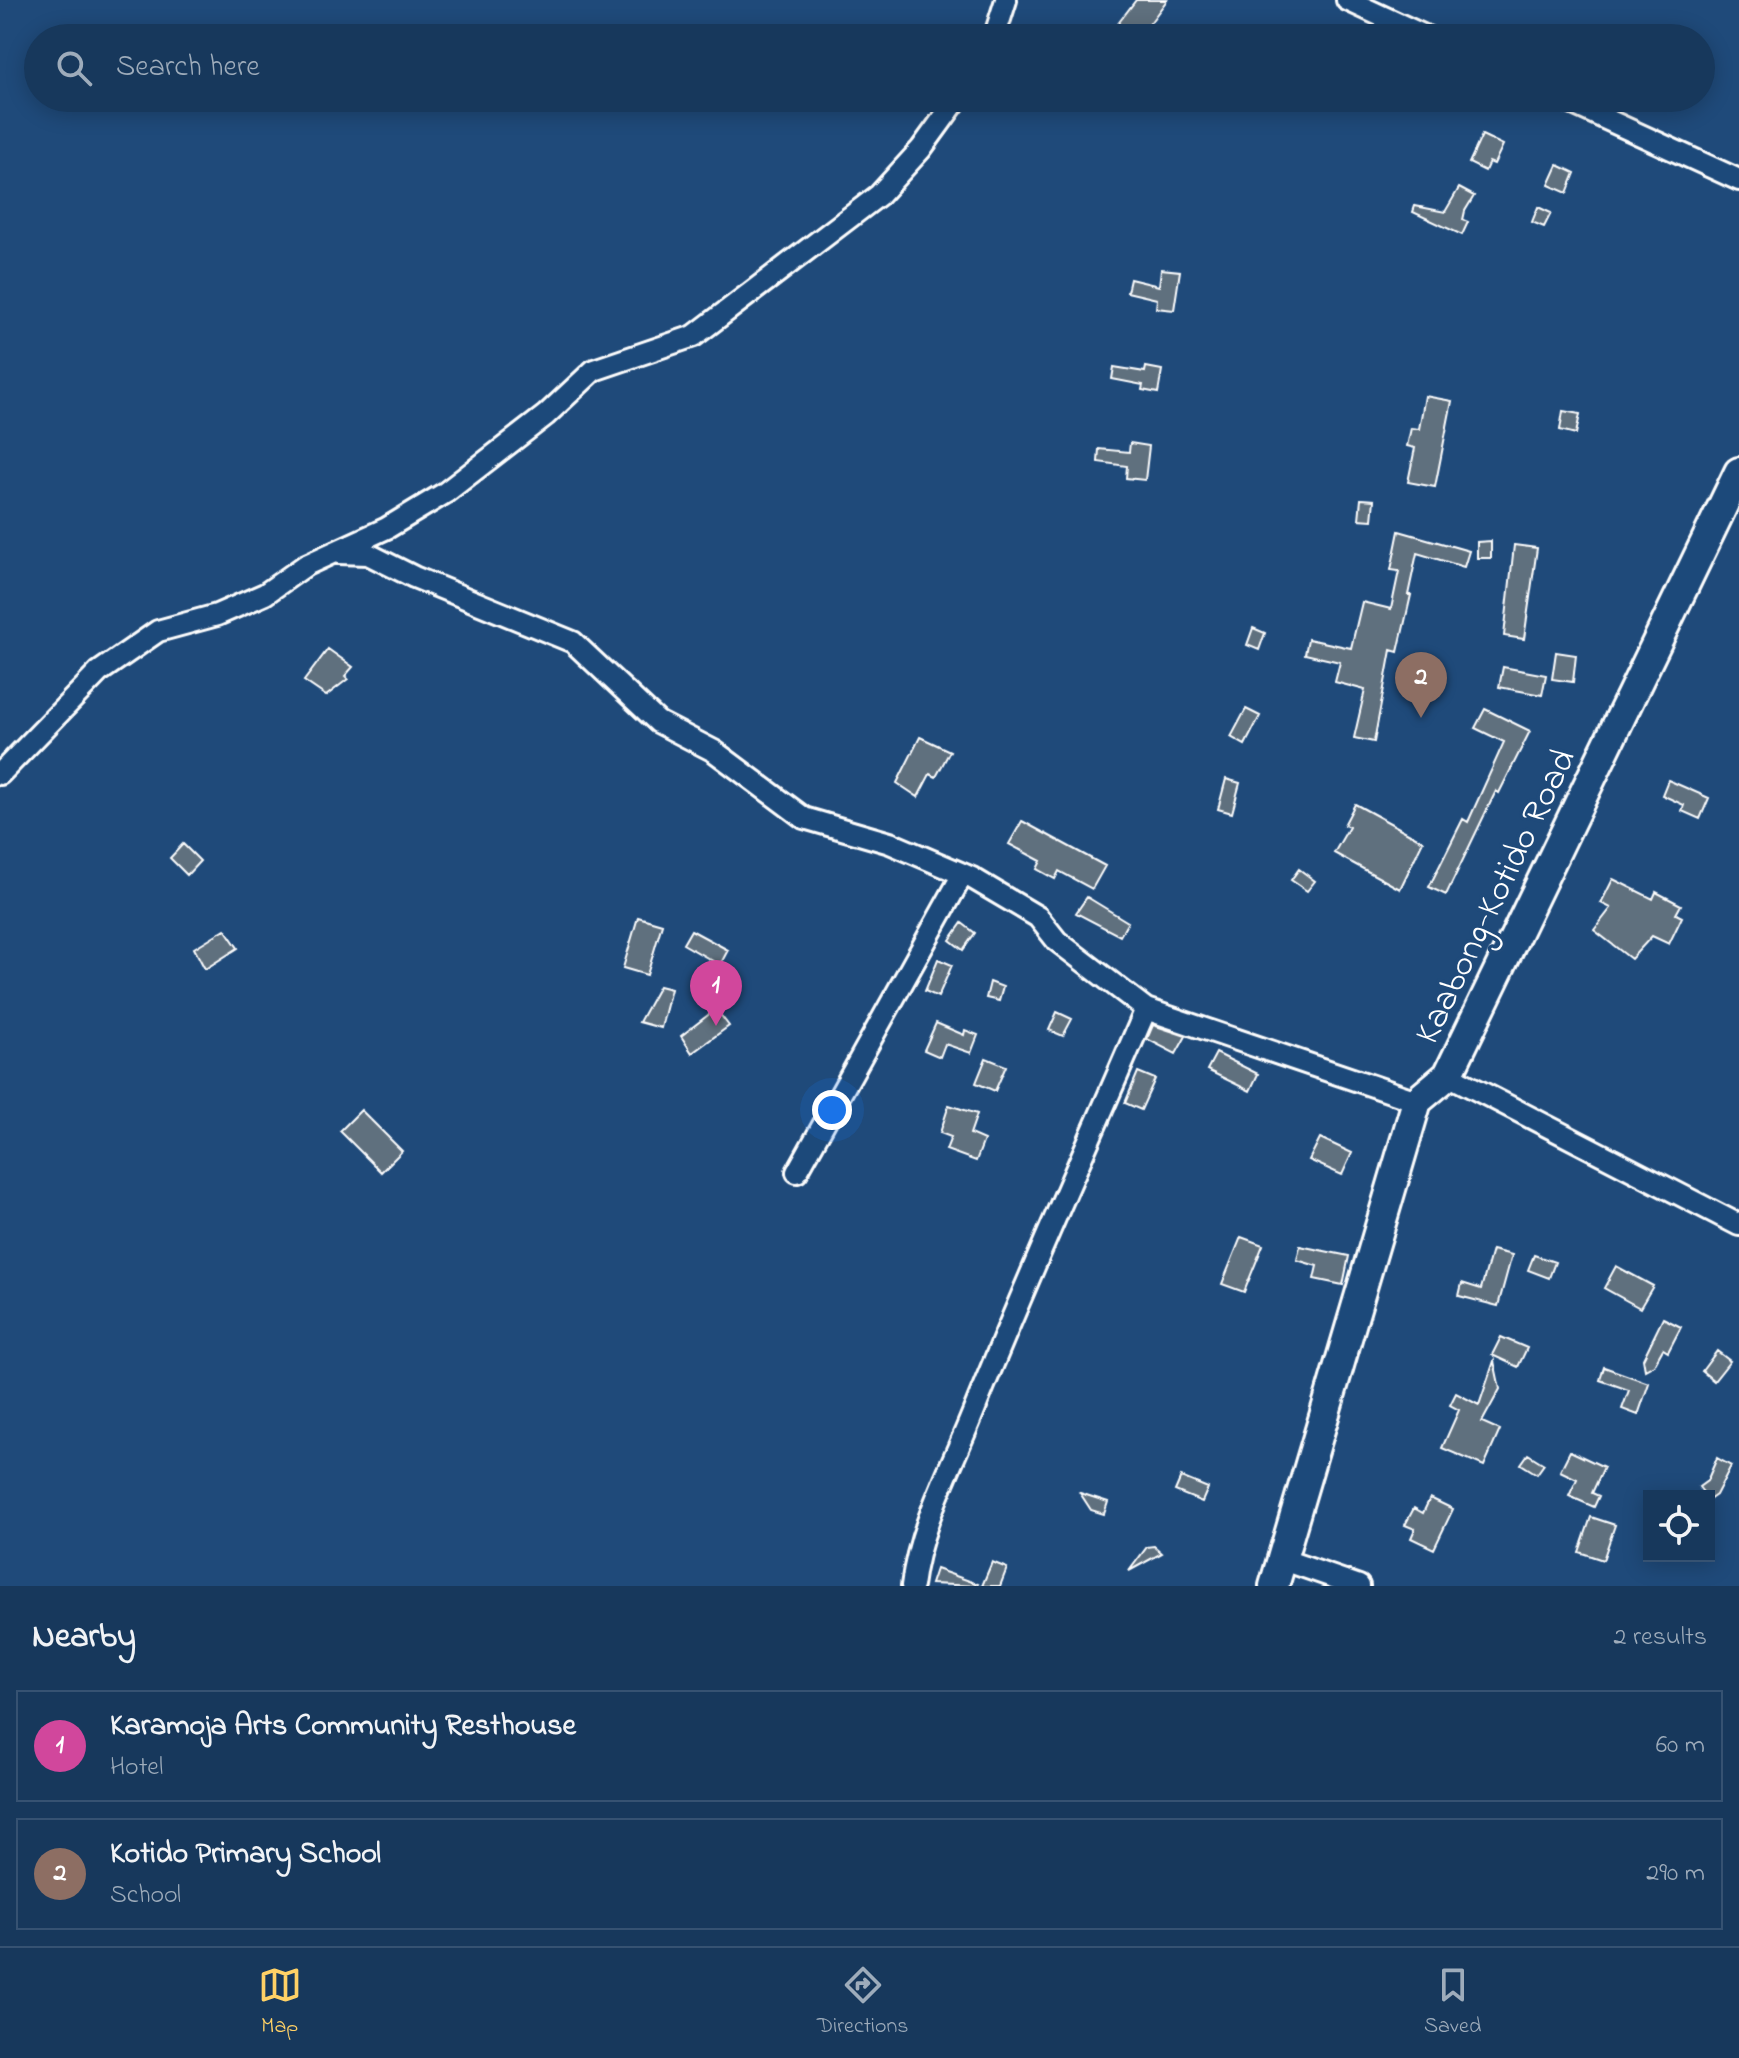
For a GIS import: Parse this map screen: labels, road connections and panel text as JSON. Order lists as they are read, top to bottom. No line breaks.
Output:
{"streets":{"main road":["Kaabong-Kotido Road"]},"page":{"search":"Search here","pins":["2","1"],"heading":["Nearby","2 results"],"list":[{"mark":"1","name":"Karamoja Arts Community Resthouse","note":"Hotel","value":"60 m"},{"mark":"2","name":"Kotido Primary School","note":"School","value":"290 m"}],"nav":["Map","Directions","Saved"]}}
